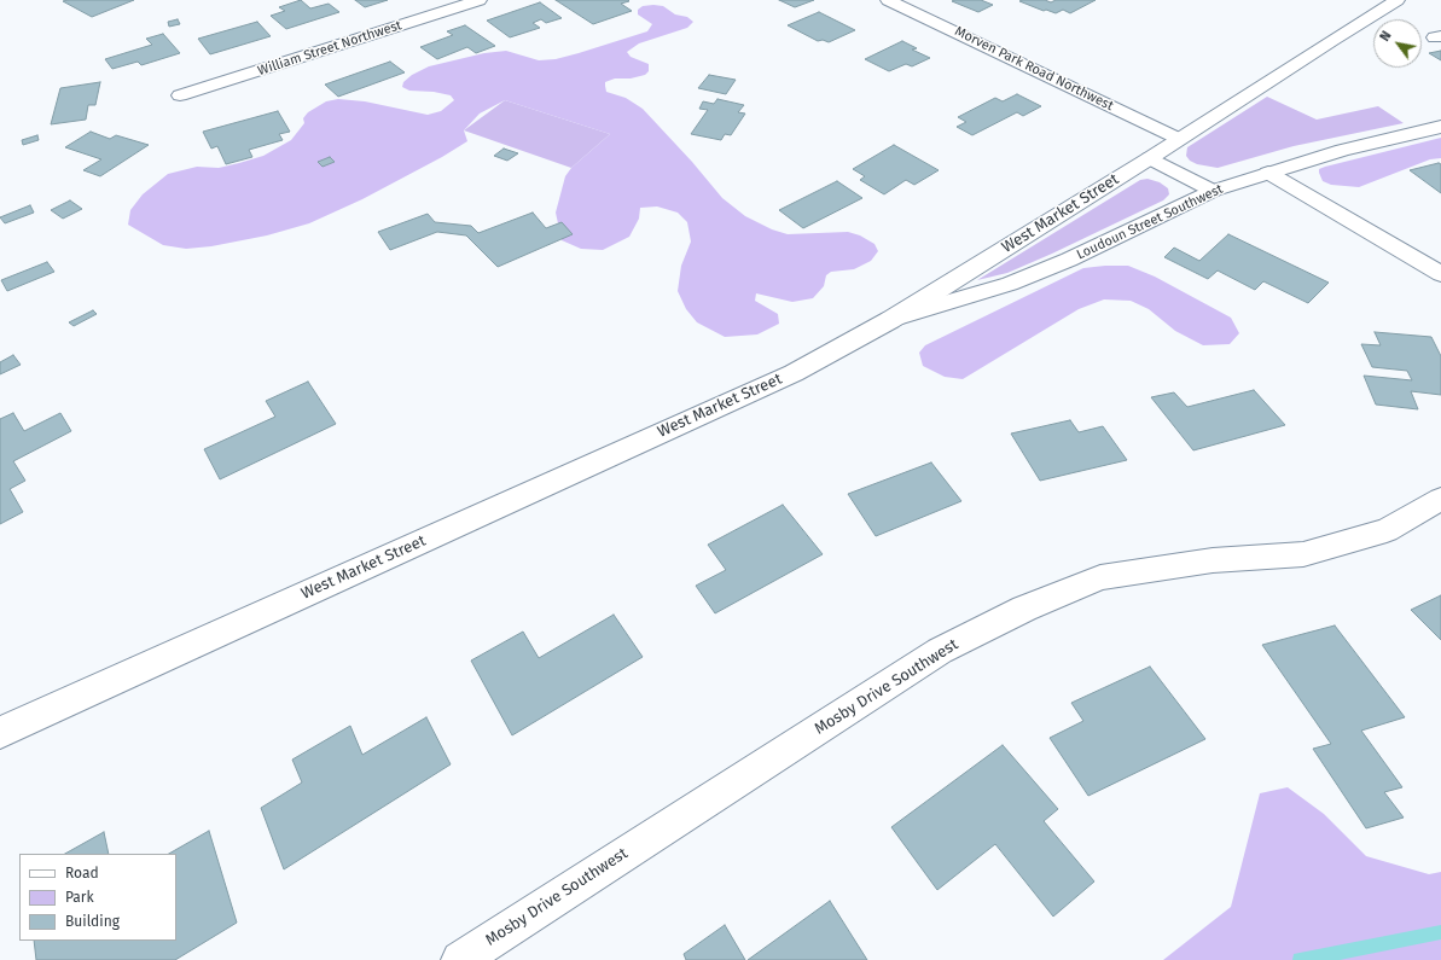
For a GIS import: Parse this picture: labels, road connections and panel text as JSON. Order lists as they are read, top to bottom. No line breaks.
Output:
{"streets":{"main road":["William Street Northwest","Morven Park Road Northwest","West Market Street","Loudoun Street Southwest","Mosby Drive Southwest"]},"crossings":[["Morven Park Road Northwest","West Market Street"],["West Market Street","Loudoun Street Southwest"]],"legend":["Road","Park","Building"],"north":"top left"}
